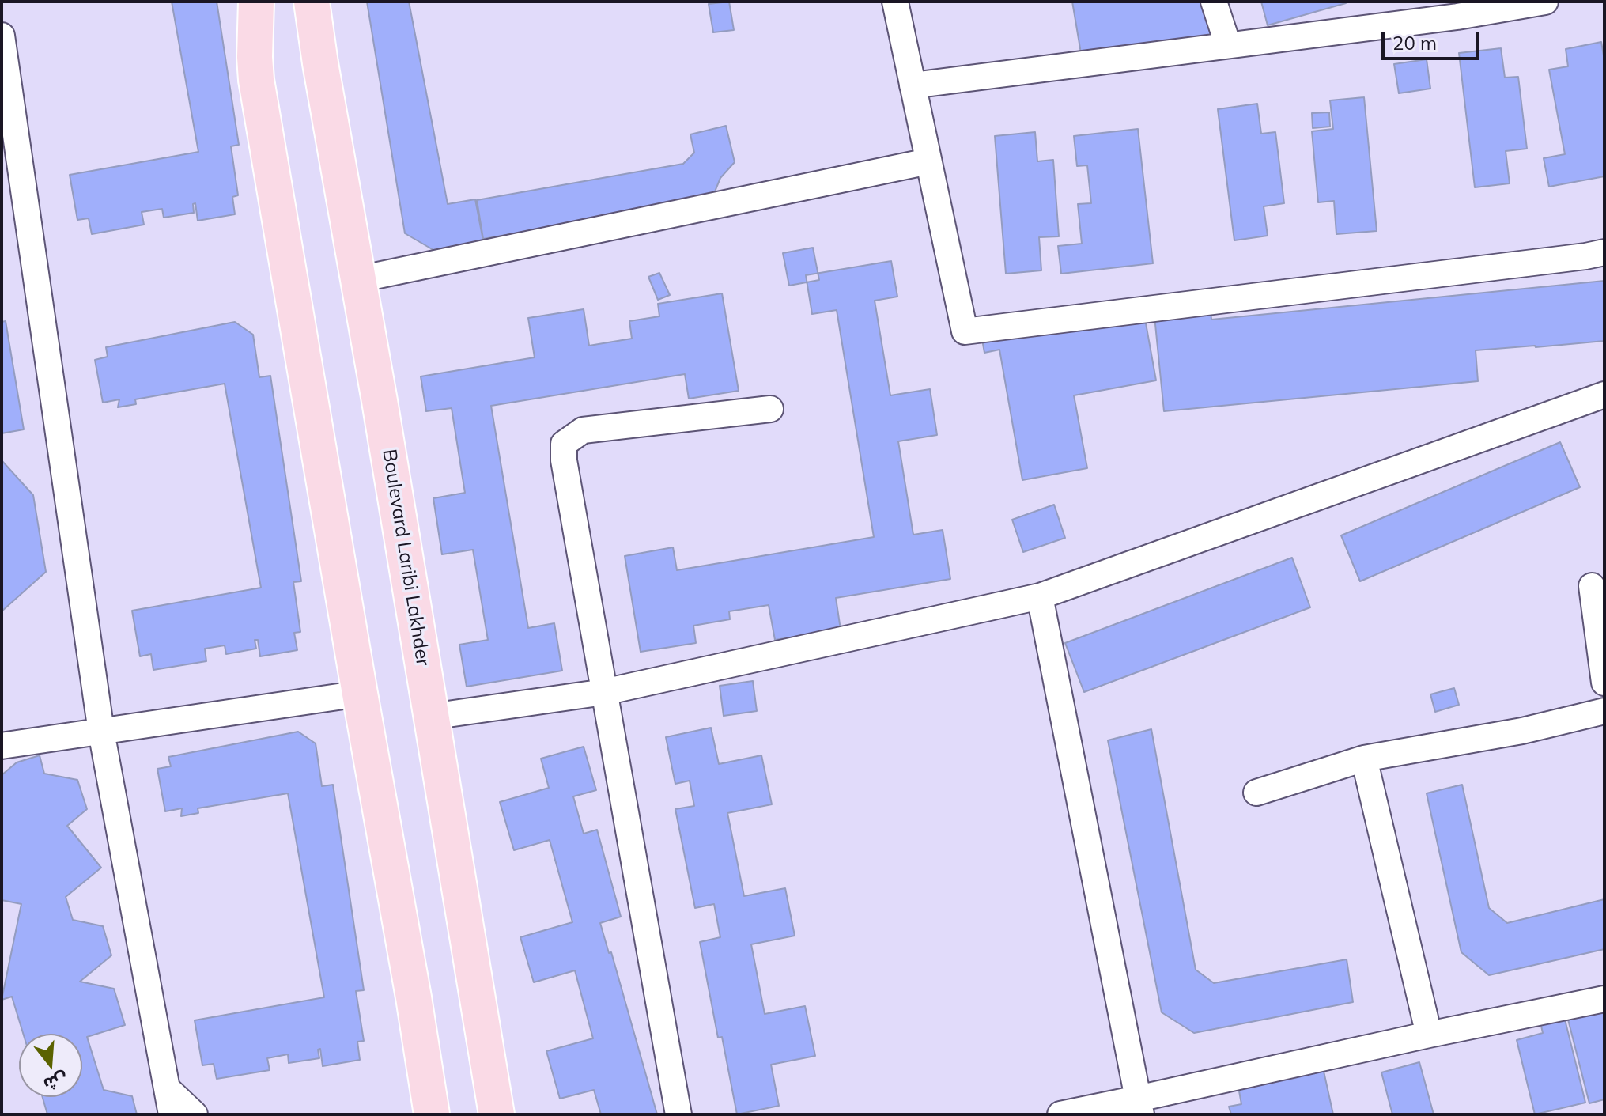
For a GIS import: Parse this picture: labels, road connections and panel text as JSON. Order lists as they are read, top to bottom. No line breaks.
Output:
{"streets":{"main road":["Boulevard Laribi Lakhder"]},"scale_bar":"20 m","north":"bottom"}
